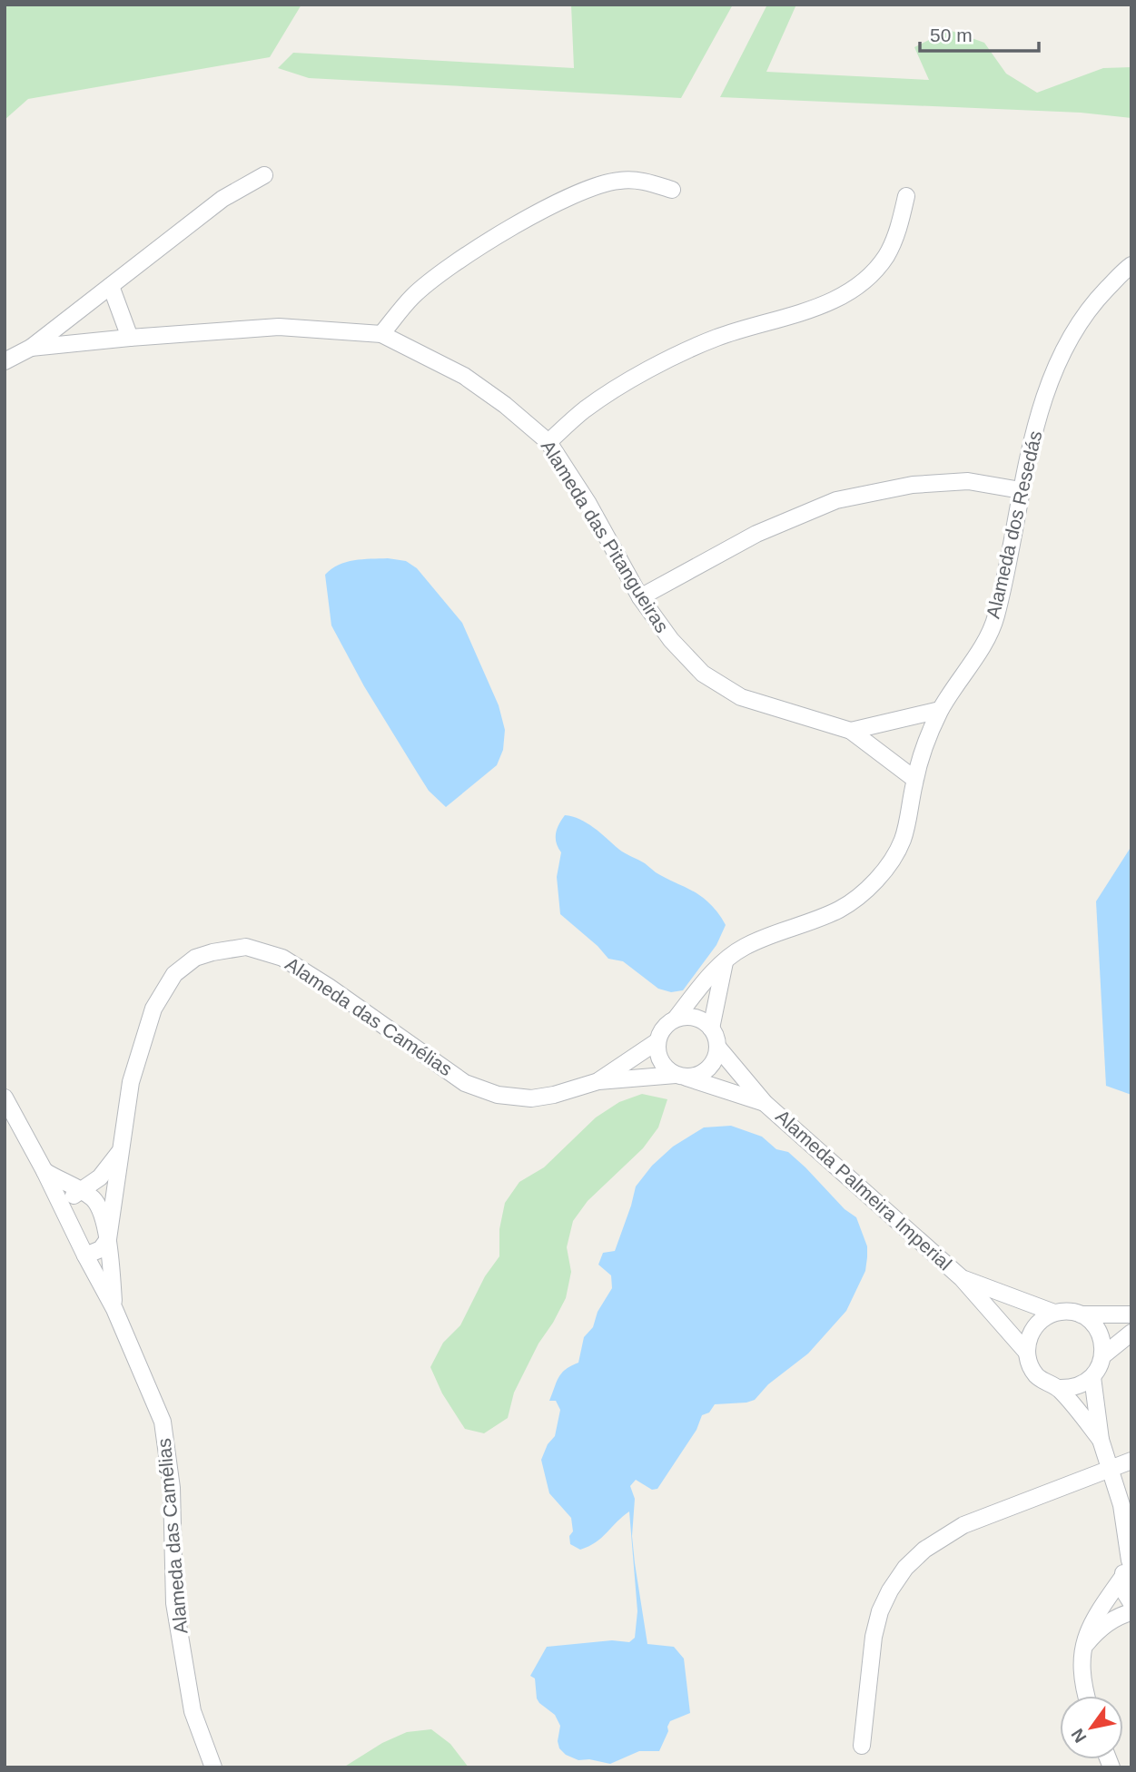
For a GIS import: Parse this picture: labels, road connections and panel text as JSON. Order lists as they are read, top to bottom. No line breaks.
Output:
{"streets":{"street":["Alameda dos Resedás","Alameda das Pitangueiras","Alameda das Camélias","Alameda Palmeira Imperial"]},"crossings":[["Alameda dos Resedás","Alameda das Pitangueiras"],["Alameda dos Resedás","Alameda Palmeira Imperial"]],"scale_bar":"50 m","north":"bottom left"}
